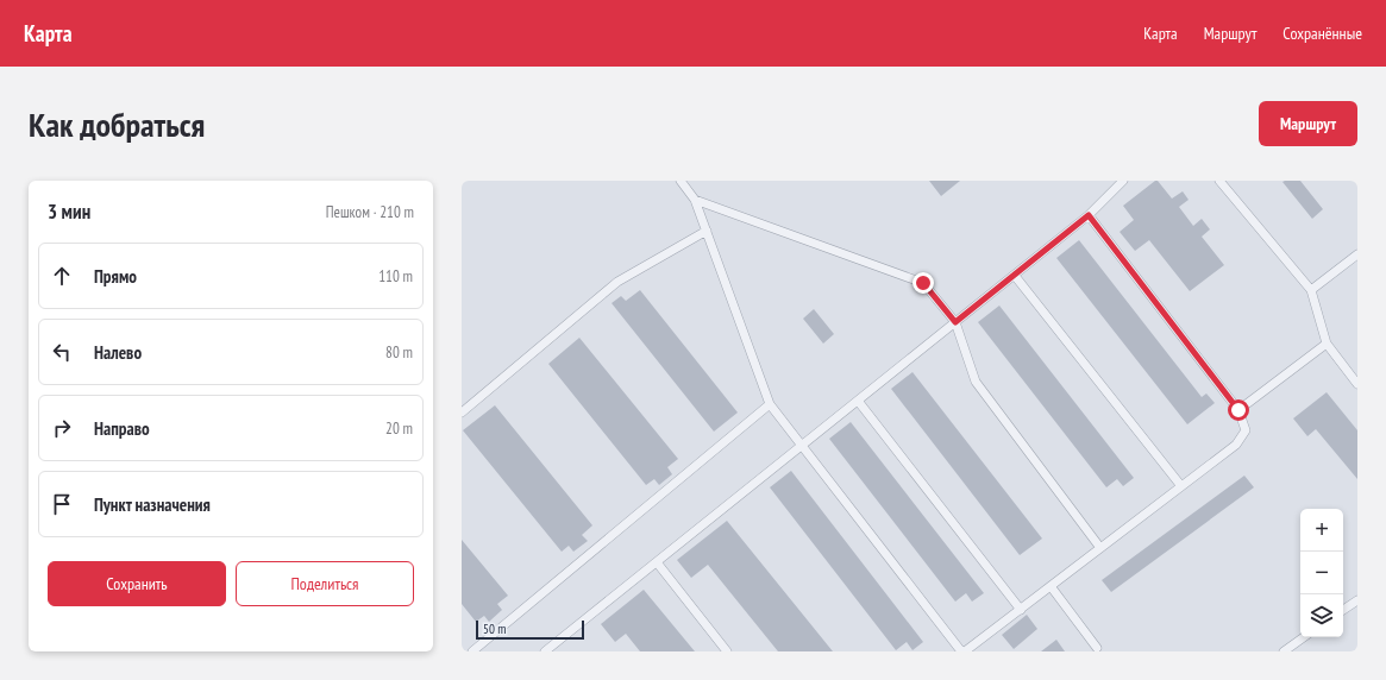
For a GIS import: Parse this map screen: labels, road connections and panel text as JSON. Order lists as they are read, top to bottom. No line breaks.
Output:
{"scale_bar":"50 m","page":{"header":"Карта","nav":["Карта","Маршрут","Сохранённые"],"buttons":["Маршрут",["Сохранить","Поделиться"]],"title":"Как добраться","heading":["3 мин","Пешком · 210 m"],"list":[["Прямо","110 m"],["Налево","80 m"],["Направо","20 m"],"Пункт назначения"],"map_buttons":["+","−"],"scale":"50 m"}}
